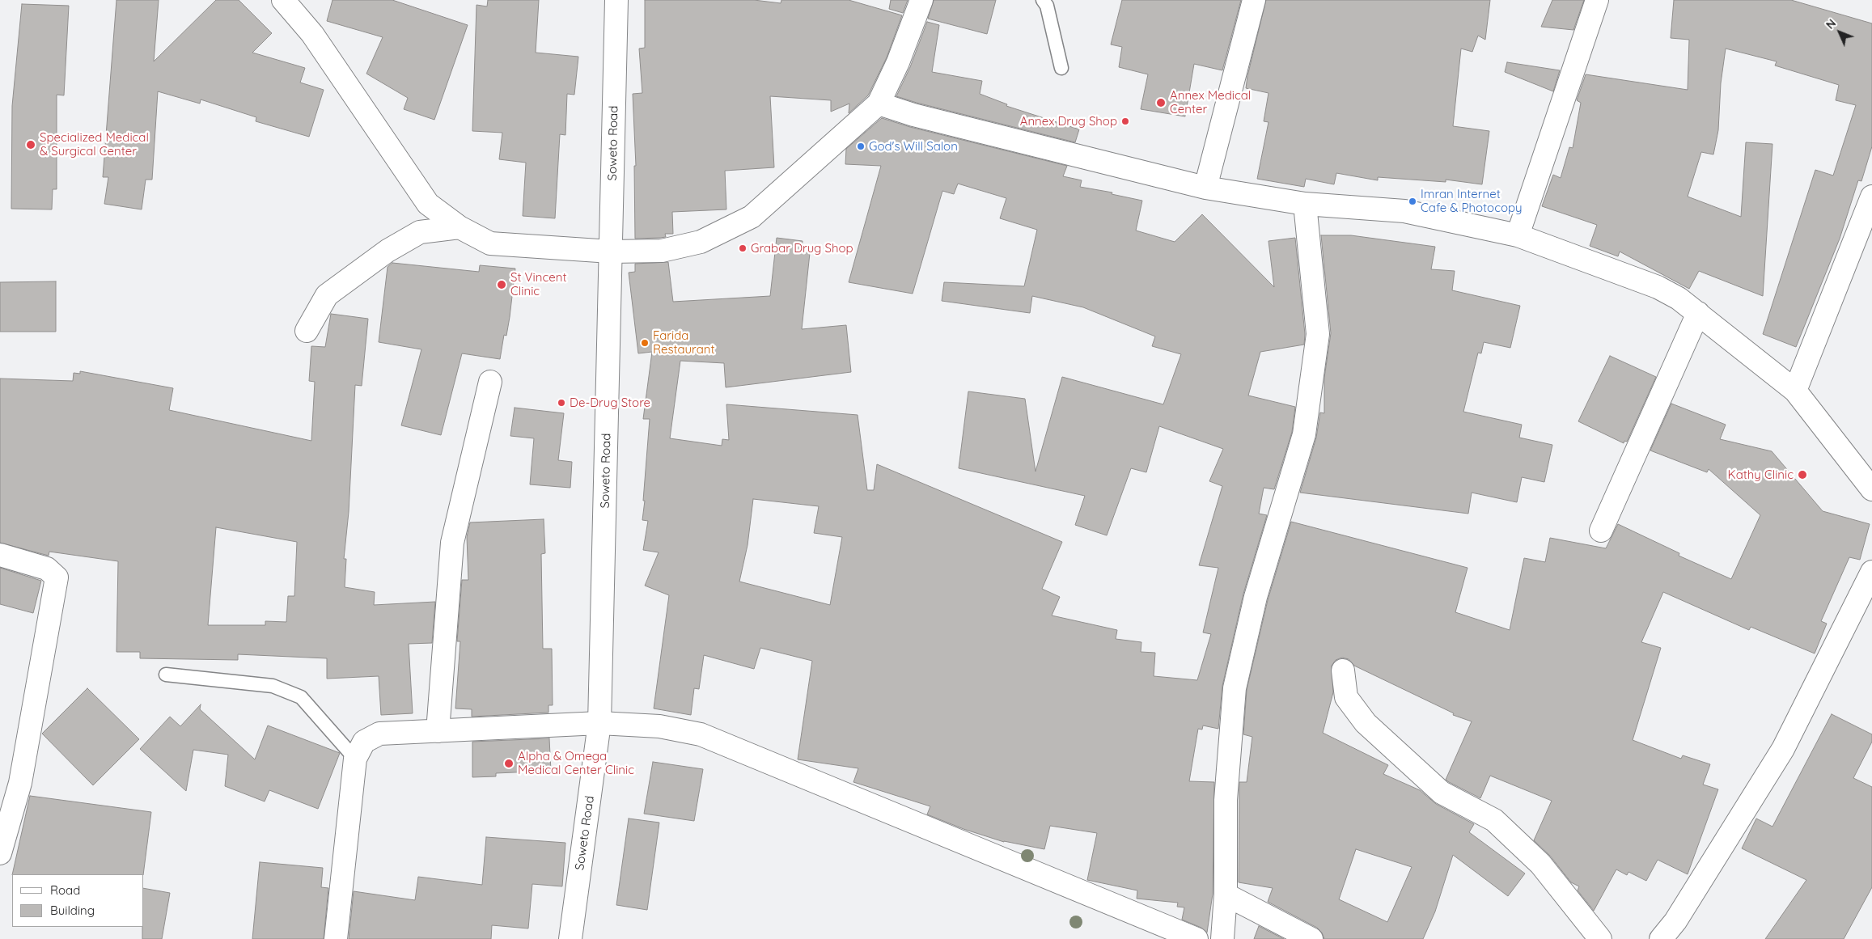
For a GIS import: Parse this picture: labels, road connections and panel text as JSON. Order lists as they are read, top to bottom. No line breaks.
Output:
{"streets":{"street":["Soweto Road"]},"places":["Annex Medical Center","Annex Drug Shop","Specialized Medical & Surgical Center","God's Will Salon","Imran Internet Cafe & Photocopy","Grabar Drug Shop","St Vincent Clinic","Farida Restaurant","De-Drug Store","Kathy Clinic","Alpha & Omega Medical Center Clinic"],"legend":["Road","Building"],"north":"top left"}
